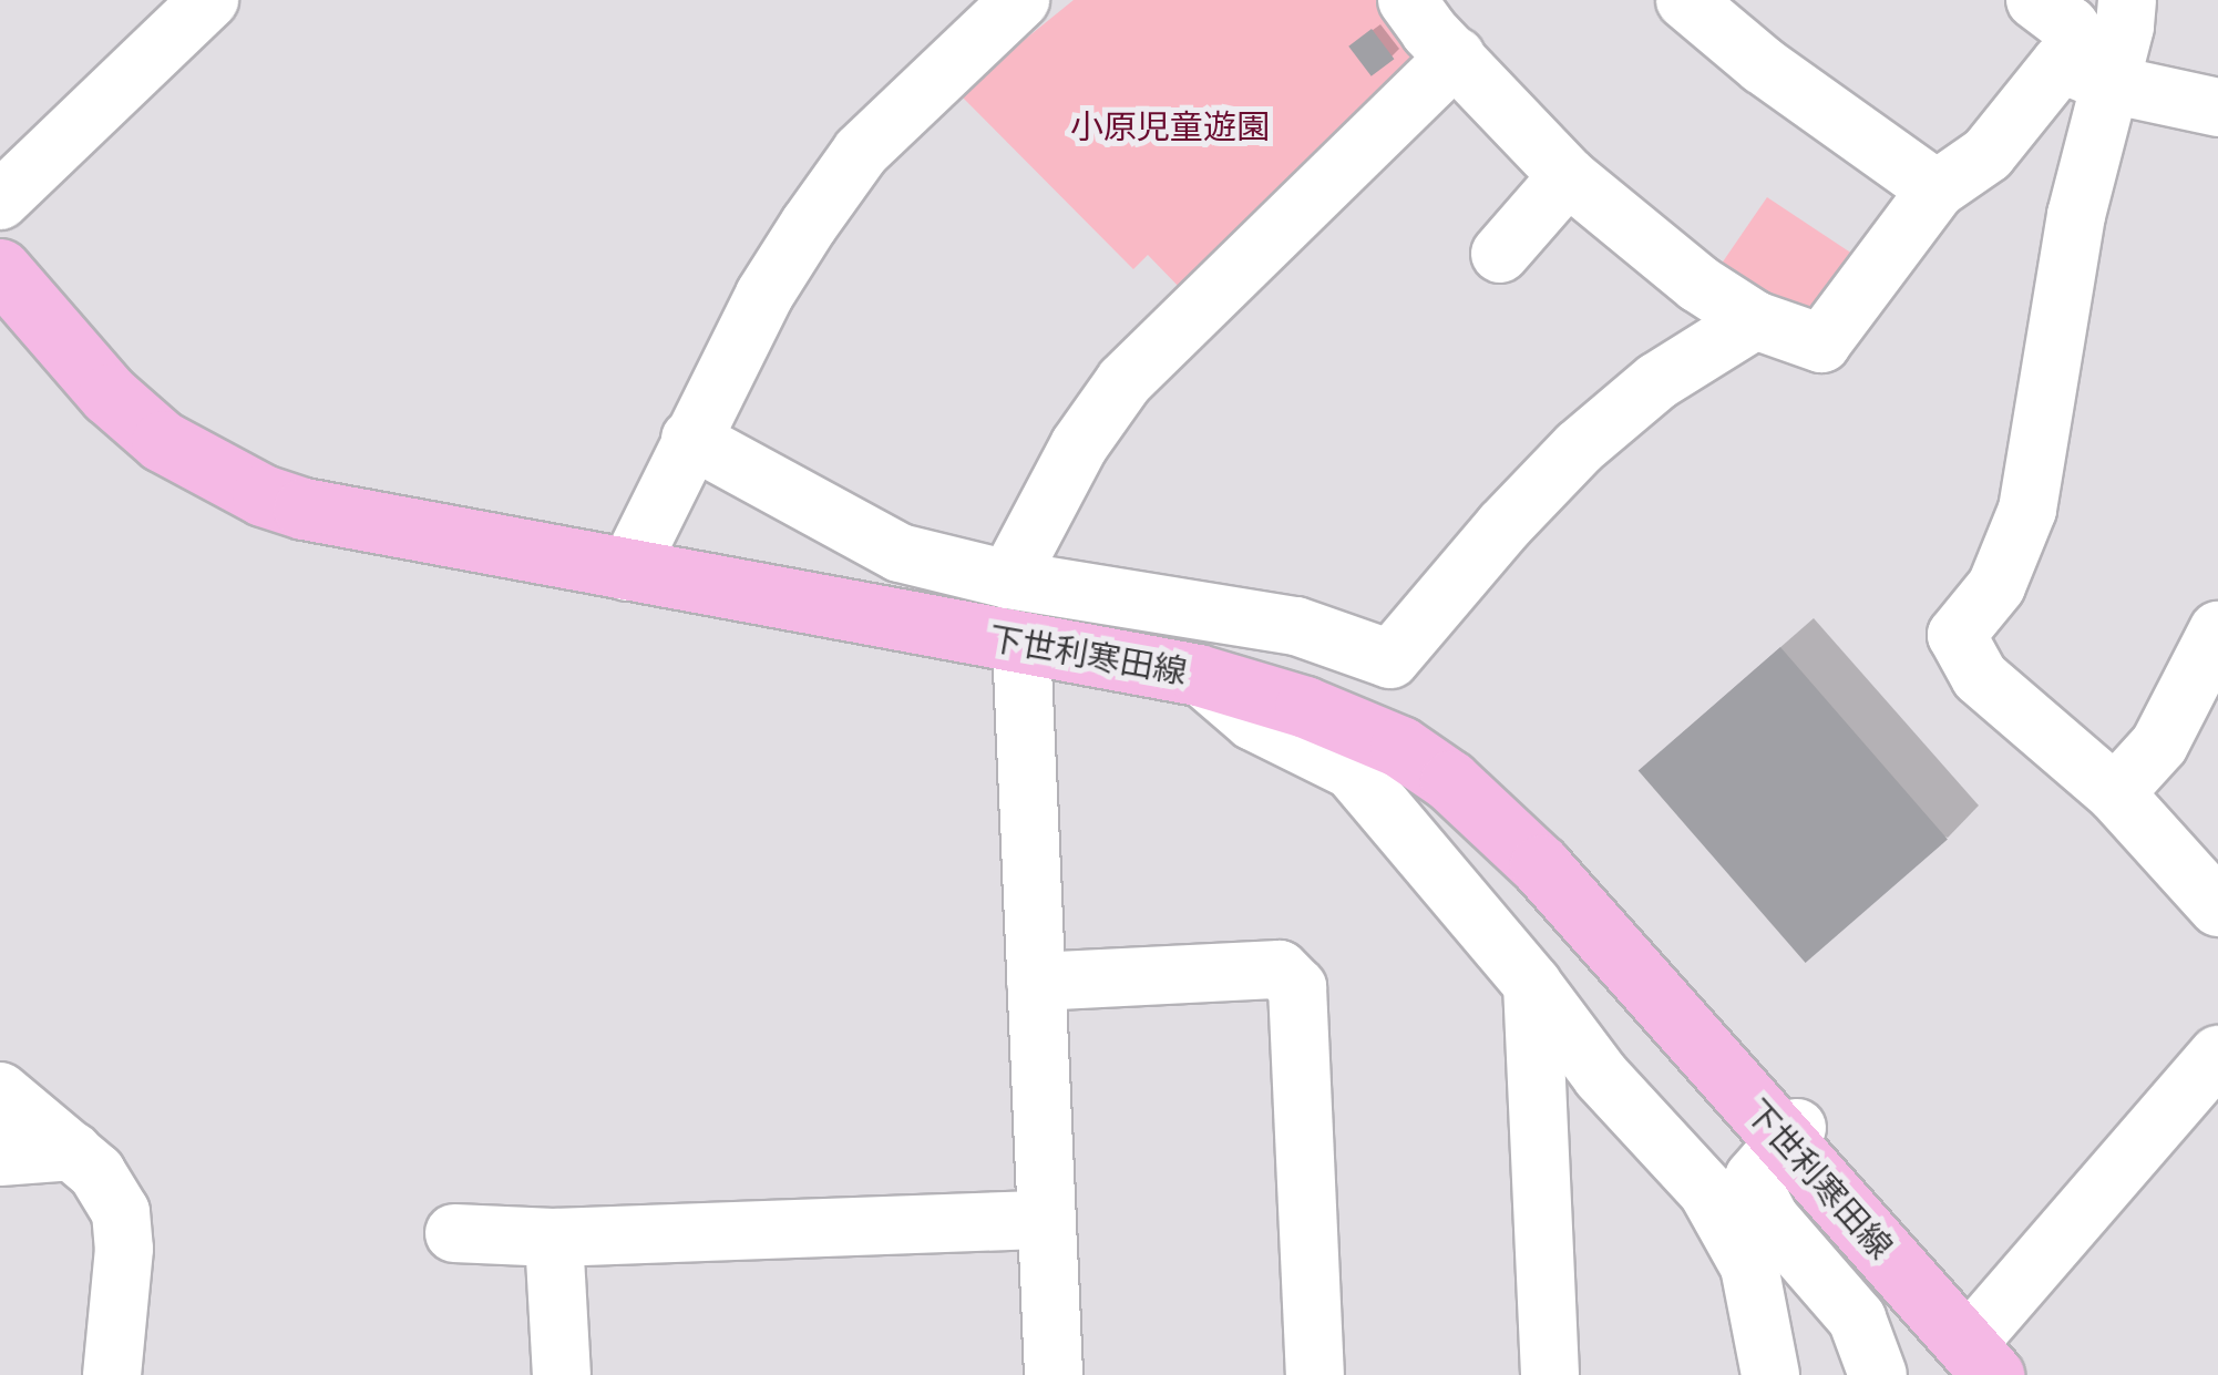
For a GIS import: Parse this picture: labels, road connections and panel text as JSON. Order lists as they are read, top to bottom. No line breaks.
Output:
{"streets":{"main road":["下世利寒田線"]},"parks":["小原児童遊園"]}
